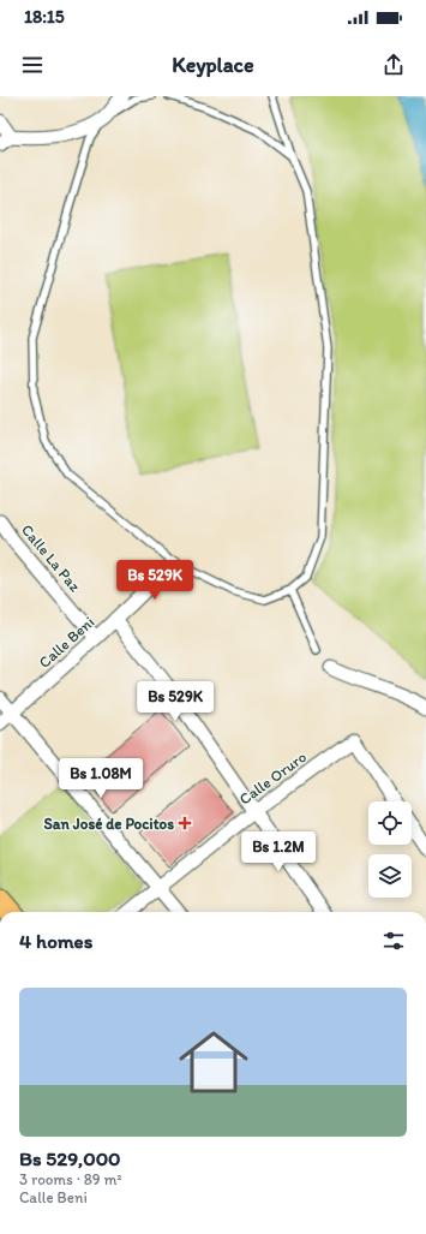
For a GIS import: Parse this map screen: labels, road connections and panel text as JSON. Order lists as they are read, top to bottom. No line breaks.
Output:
{"streets":{"street":["Calle La Paz","Calle Beni","Calle Oruro"]},"crossings":[["Calle La Paz","Calle Beni"]],"places":{"health":["San José de Pocitos"]},"page":{"status":"18:15","header":"Keyplace","price":["Bs 529K","Bs 529K","Bs 1.08M","Bs 1.2M"],"heading":"4 homes","list":[{"name":"Bs 529,000","note":"3 rooms · 89 m² · Calle Beni"}]}}
